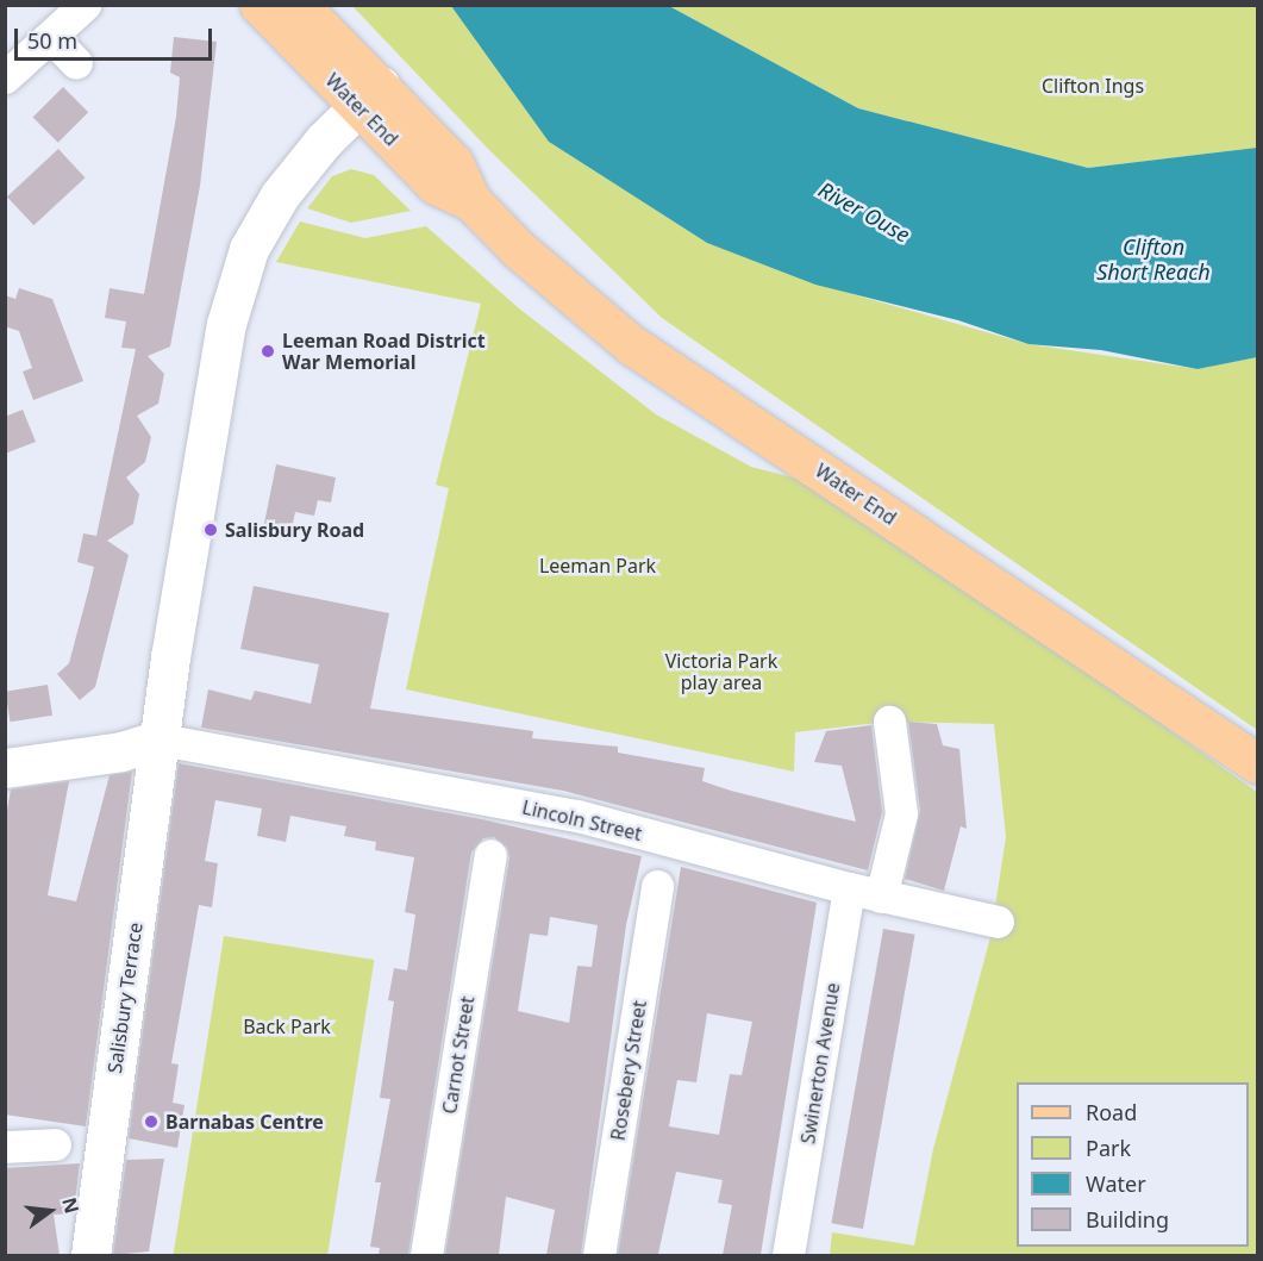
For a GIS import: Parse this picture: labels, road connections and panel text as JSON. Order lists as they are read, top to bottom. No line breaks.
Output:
{"streets":{"main road":["Water End"],"street":["Lincoln Street","Salisbury Terrace","Carnot Street","Swinerton Avenue","Rosebery Street"]},"crossings":[["Lincoln Street","Salisbury Terrace"],["Lincoln Street","Swinerton Avenue"]],"water":["River Ouse","Clifton Short Reach"],"parks":["Clifton Ings","Leeman Park","Victoria Park play area","Back Park"],"places":["Leeman Road District War Memorial","Salisbury Road","Barnabas Centre"],"legend":["Road","Park","Water","Building"],"scale_bar":"50 m","north":"right"}
